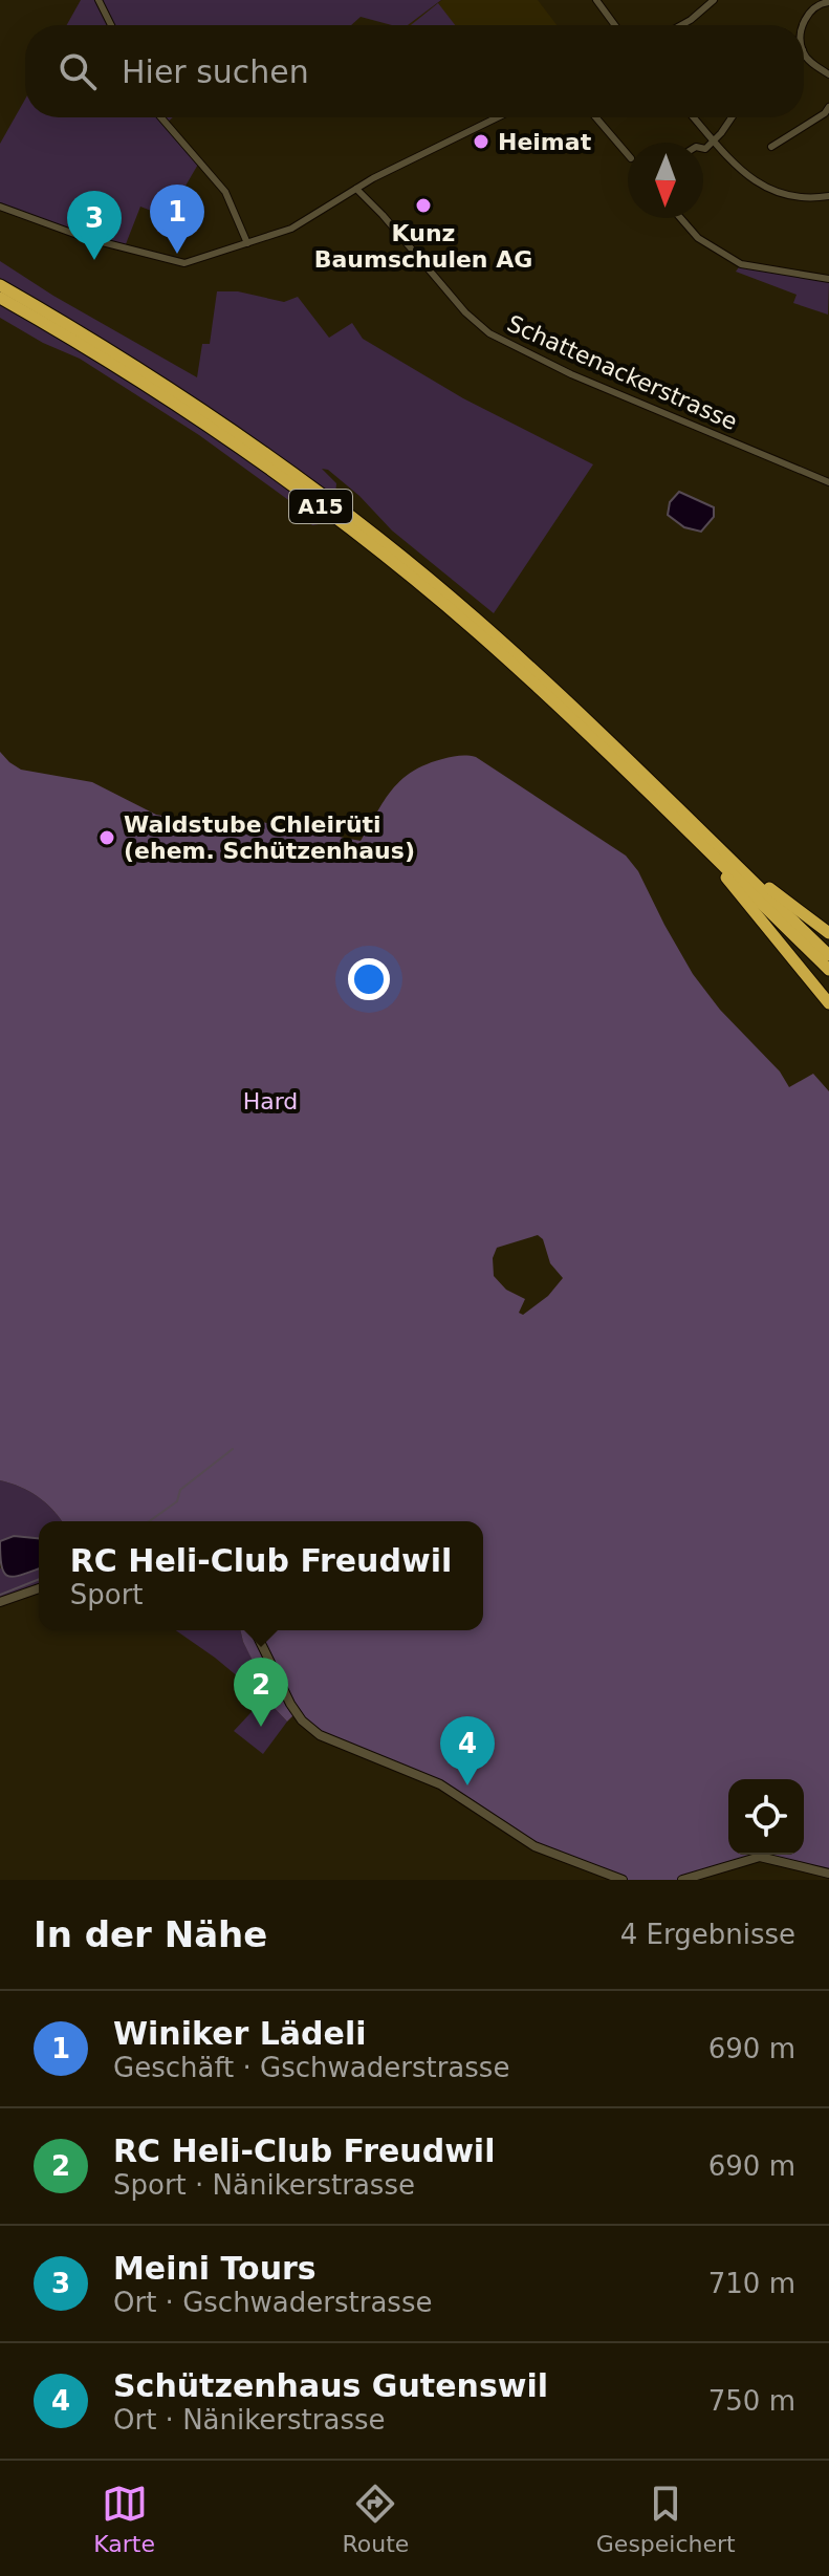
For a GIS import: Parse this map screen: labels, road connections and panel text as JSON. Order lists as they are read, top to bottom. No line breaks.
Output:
{"streets":{"highway":["A15"],"street":["Schattenackerstrasse"]},"parks":["Hard"],"places":["Heimat","Kunz Baumschulen AG","Waldstube Chleirüti (ehem. Schützenhaus)"],"north":"bottom","page":{"search":"Hier suchen","pins":["1","3","2","4"],"popup":["RC Heli-Club Freudwil","Sport"],"heading":["In der Nähe","4 Ergebnisse"],"list":[{"mark":"1","name":"Winiker Lädeli","note":"Geschäft · Gschwaderstrasse","value":"690 m"},{"mark":"2","name":"RC Heli-Club Freudwil","note":"Sport · Nänikerstrasse","value":"690 m"},{"mark":"3","name":"Meini Tours","note":"Ort · Gschwaderstrasse","value":"710 m"},{"mark":"4","name":"Schützenhaus Gutenswil","note":"Ort · Nänikerstrasse","value":"750 m"}],"nav":["Karte","Route","Gespeichert"]}}
